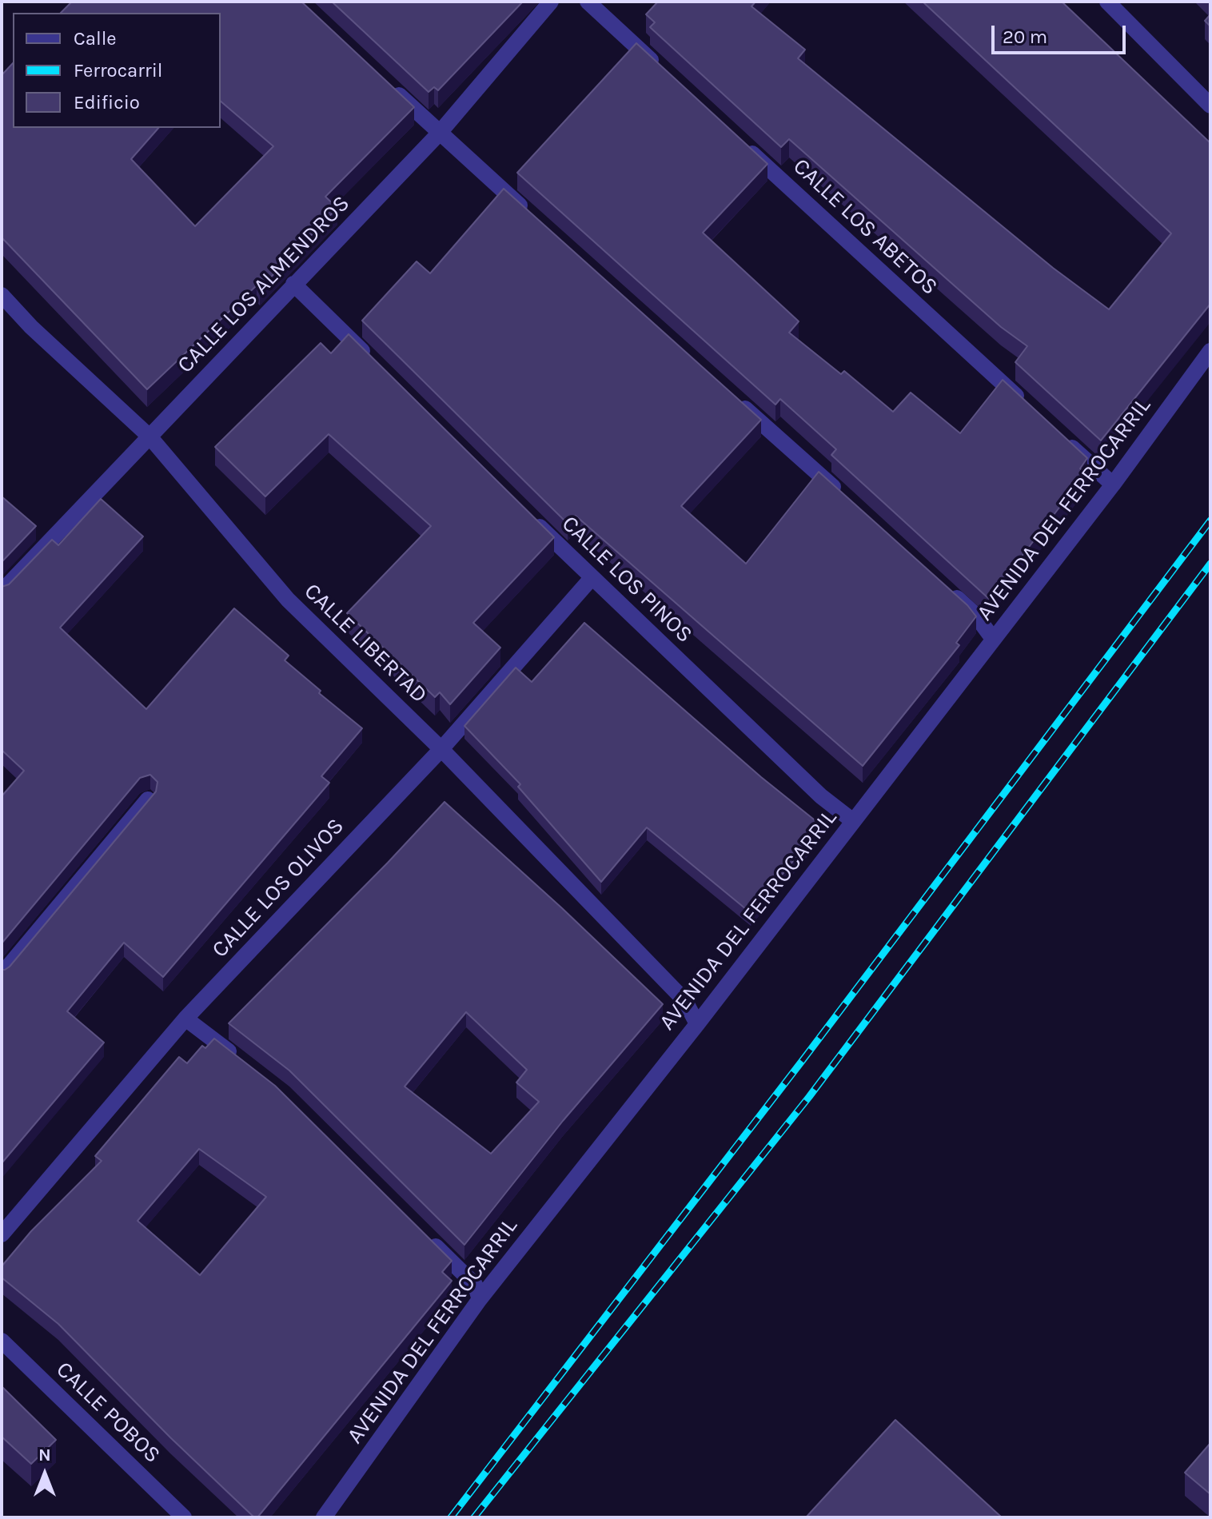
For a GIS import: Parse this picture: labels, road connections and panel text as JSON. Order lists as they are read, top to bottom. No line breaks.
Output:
{"streets":{"street":["CALLE LOS ABETOS","CALLE LOS ALMENDROS","AVENIDA DEL FERROCARRIL","CALLE LOS PINOS","CALLE LIBERTAD","CALLE LOS OLIVOS","CALLE POBOS"]},"crossings":[["CALLE LOS ALMENDROS","CALLE LIBERTAD"],["AVENIDA DEL FERROCARRIL","CALLE LOS PINOS"],["AVENIDA DEL FERROCARRIL","CALLE LIBERTAD"],["CALLE LOS PINOS","CALLE LOS OLIVOS"],["CALLE LIBERTAD","CALLE LOS OLIVOS"]],"legend":["Calle","Ferrocarril","Edificio"],"scale_bar":"20 m","north":"top"}
